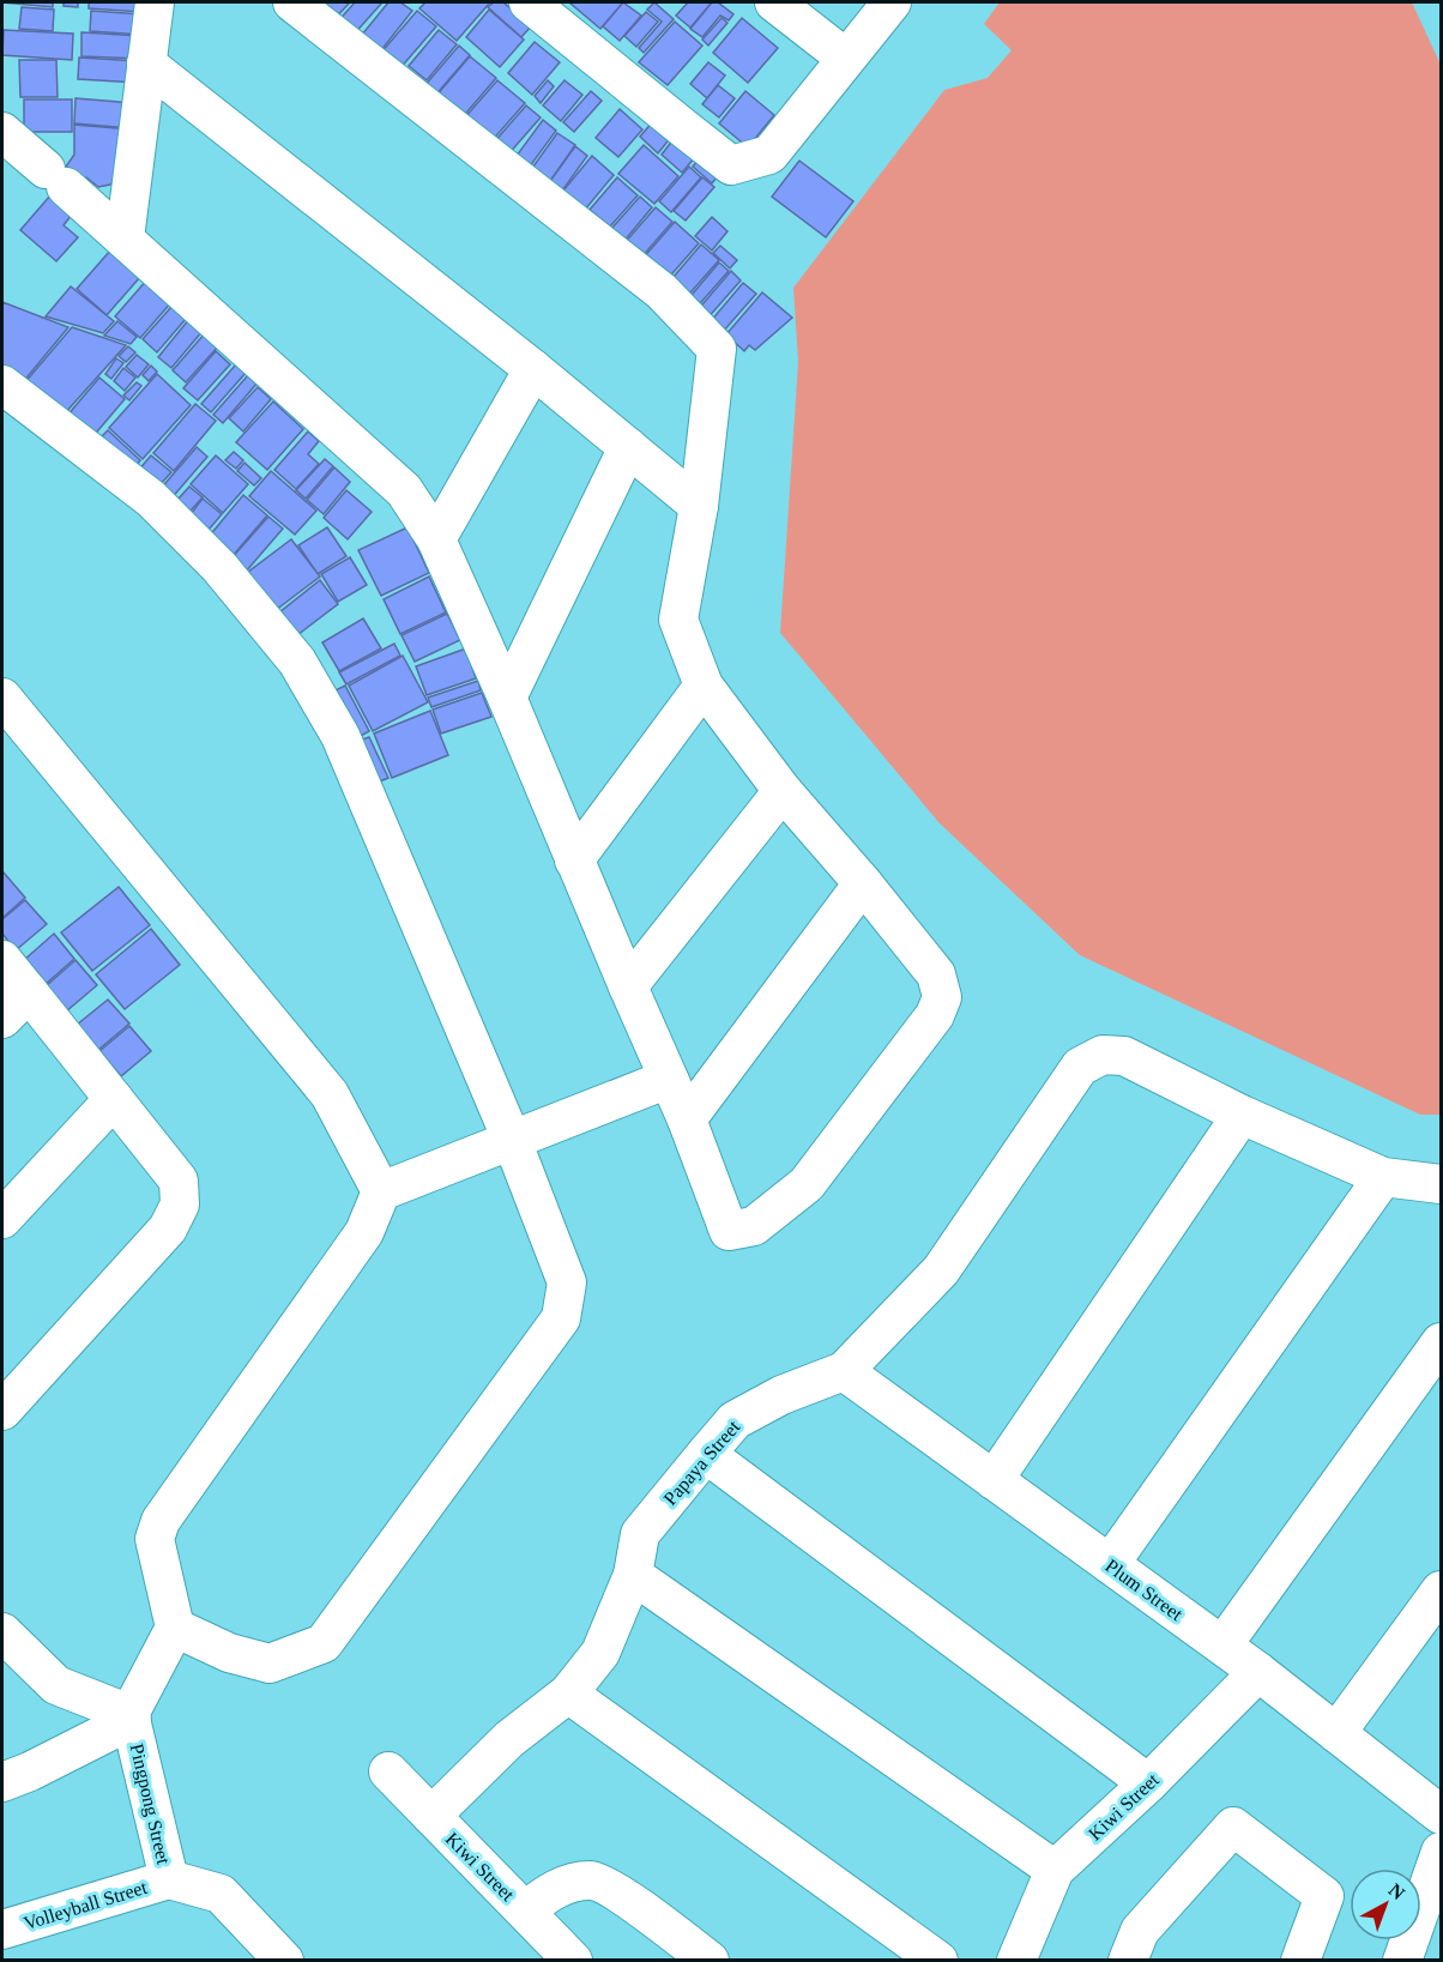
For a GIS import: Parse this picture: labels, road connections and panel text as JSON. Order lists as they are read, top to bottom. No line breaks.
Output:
{"streets":{"street":["Papaya Street","Plum Street","Pingpong Street","Kiwi Street","Volleyball Street"]},"crossings":[["Papaya Street","Plum Street"],["Papaya Street","Kiwi Street"],["Plum Street","Kiwi Street"],["Pingpong Street","Volleyball Street"]],"north":"top right"}
